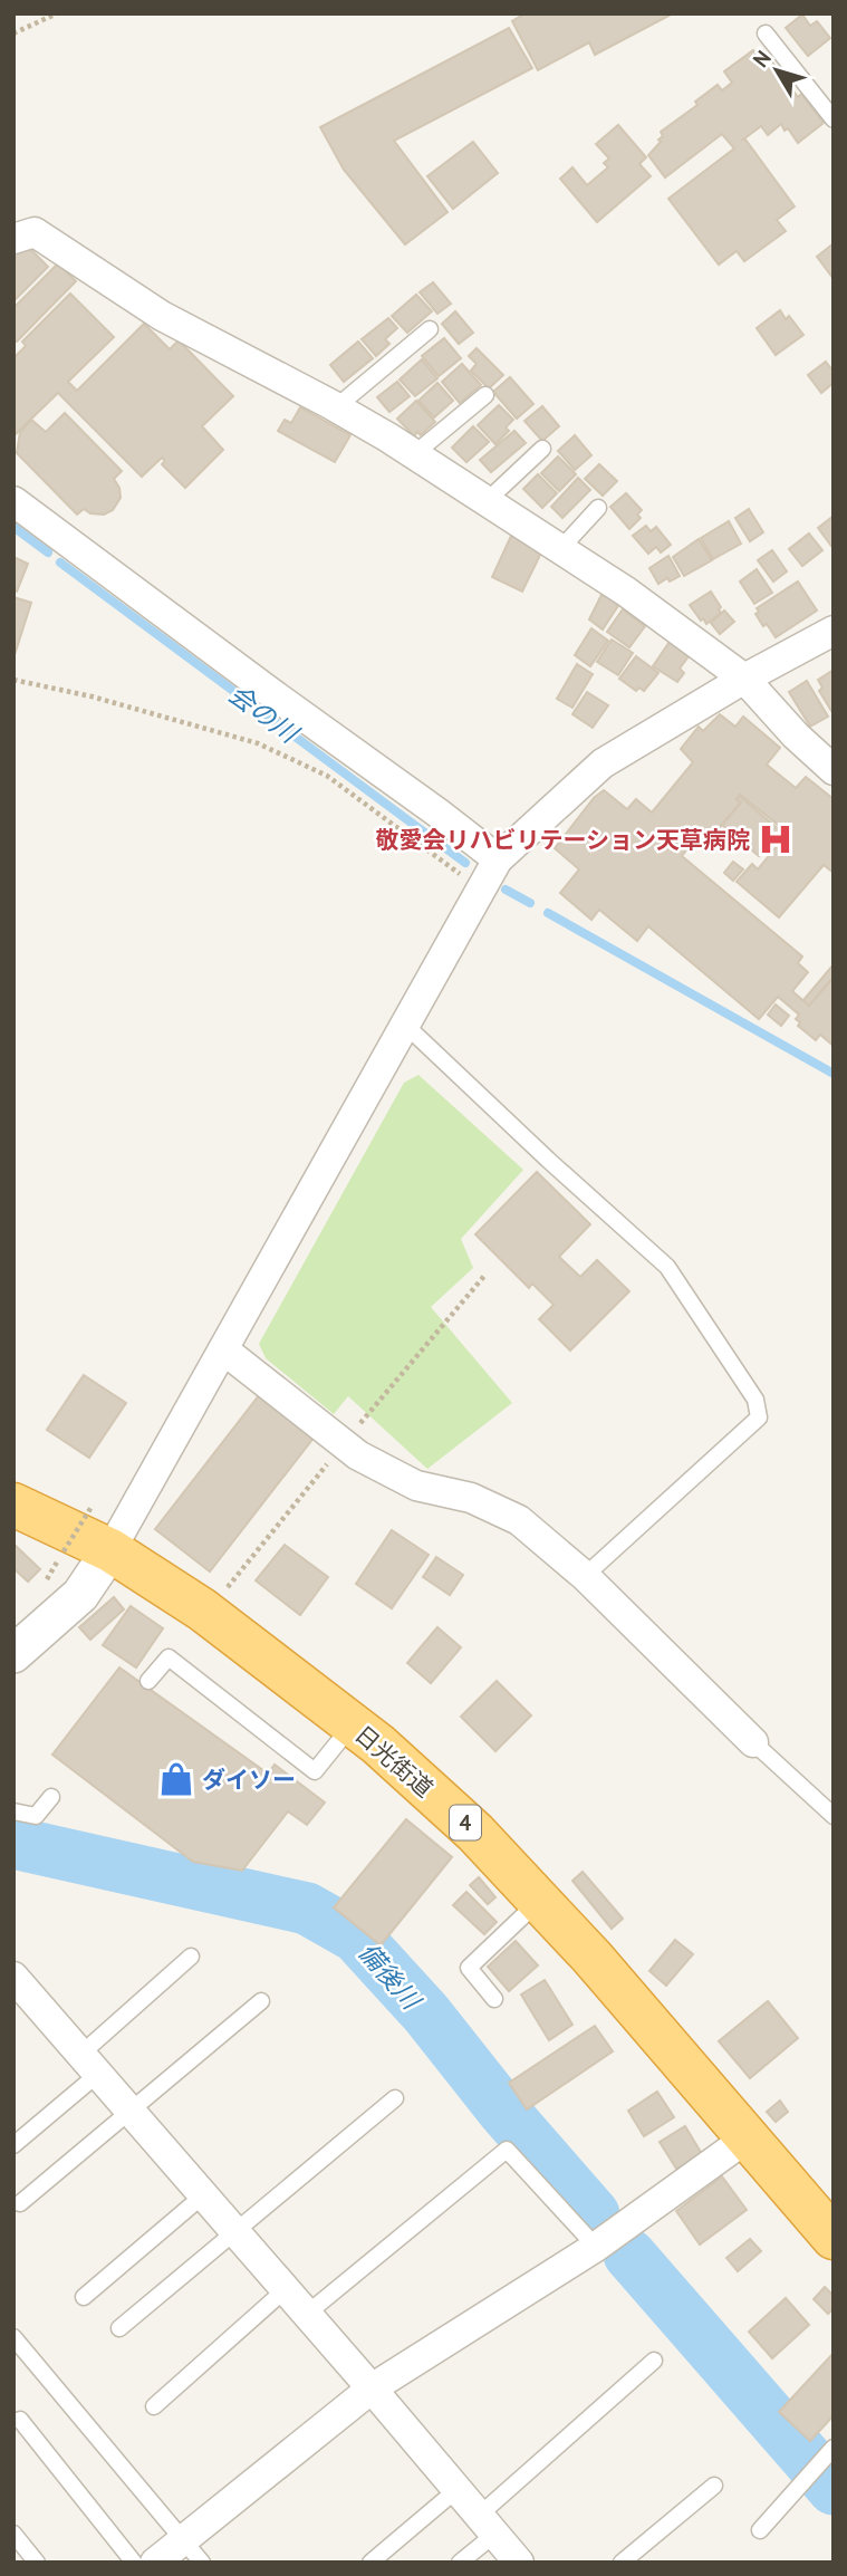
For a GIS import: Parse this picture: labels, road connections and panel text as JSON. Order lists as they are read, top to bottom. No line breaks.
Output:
{"streets":{"highway":["日光街道","4"]},"water":["会の川","備後川"],"places":{"hospital":["敬愛会リハビリテーション天草病院"],"shop":["ダイソー"]},"north":"top left"}
